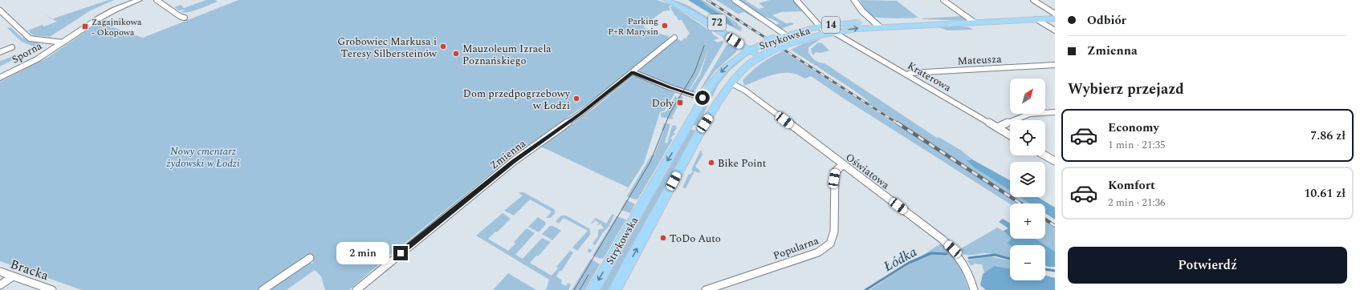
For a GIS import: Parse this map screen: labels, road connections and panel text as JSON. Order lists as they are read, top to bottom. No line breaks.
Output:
{"streets":{"main road":["72","14","Strykowska"],"street":["Sporna","Mateusza","Kraterowa","Zmienna","Oświatowa","Popularna","Bracka"]},"crossings":[["72","Strykowska"],["Strykowska","Kraterowa"],["Strykowska","Oświatowa"],["Mateusza","Kraterowa"],["Oświatowa","Popularna"]],"water":["Łódka"],"parks":["Nowy cmentarz żydowski w Łodzi"],"places":{"other":["Parking P+R Marysin","Grobowiec Markusa i Teresy Silbersteinów","Mauzoleum Izraela Poznańskiego","Dom przedpogrzebowy w Łodzi","Bike Point","ToDo Auto"],"transit":["Zagajnikowa - Okopowa","Doły"]},"north":"top right","page":{"banner":["Odbiór","Zmienna"],"heading":"Wybierz przejazd","map_buttons":["+","−"],"list":[{"name":"Economy","note":"1 min · 21:35","value":"7.86 zł"},{"name":"Komfort","note":"2 min · 21:36","value":"10.61 zł"}],"buttons":"Potwierdź","bubble":"2 min"}}
